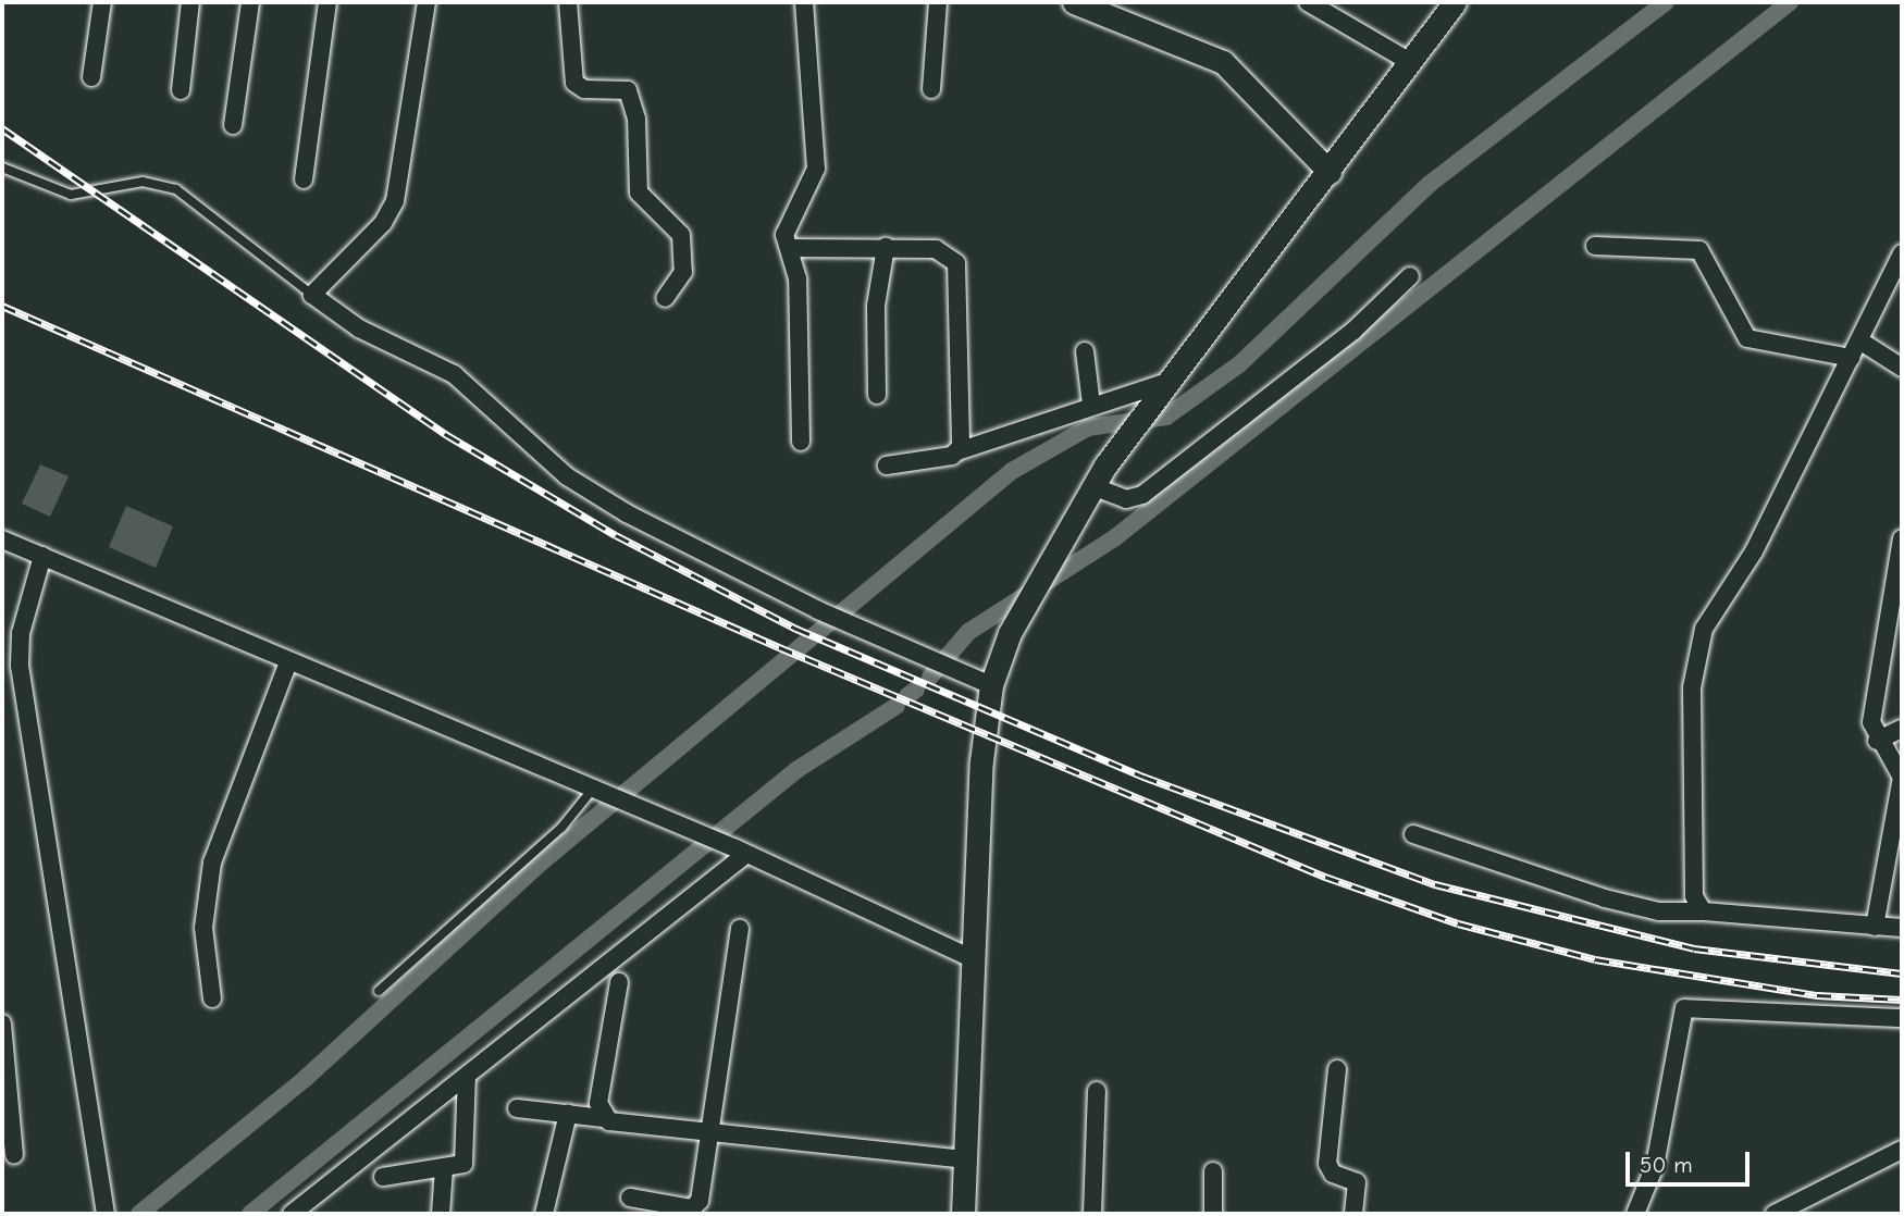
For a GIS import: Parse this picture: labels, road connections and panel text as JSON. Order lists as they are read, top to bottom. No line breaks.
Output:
{"scale_bar":"50 m"}
